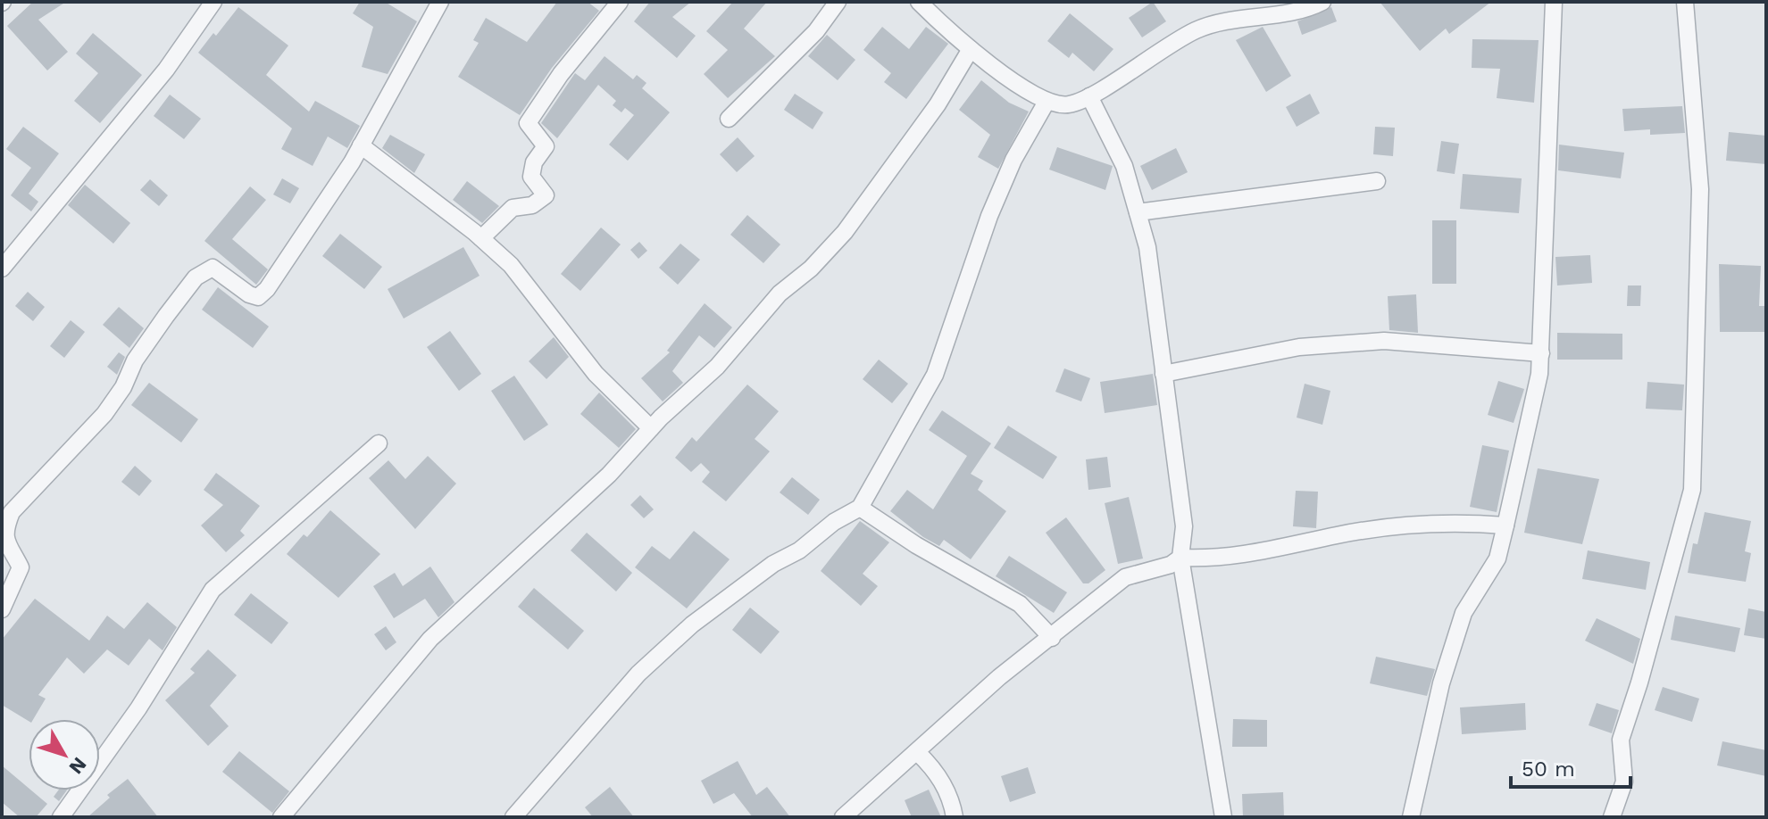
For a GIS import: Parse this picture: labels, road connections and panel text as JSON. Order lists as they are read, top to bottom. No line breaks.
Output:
{"scale_bar":"50 m","north":"bottom right"}
